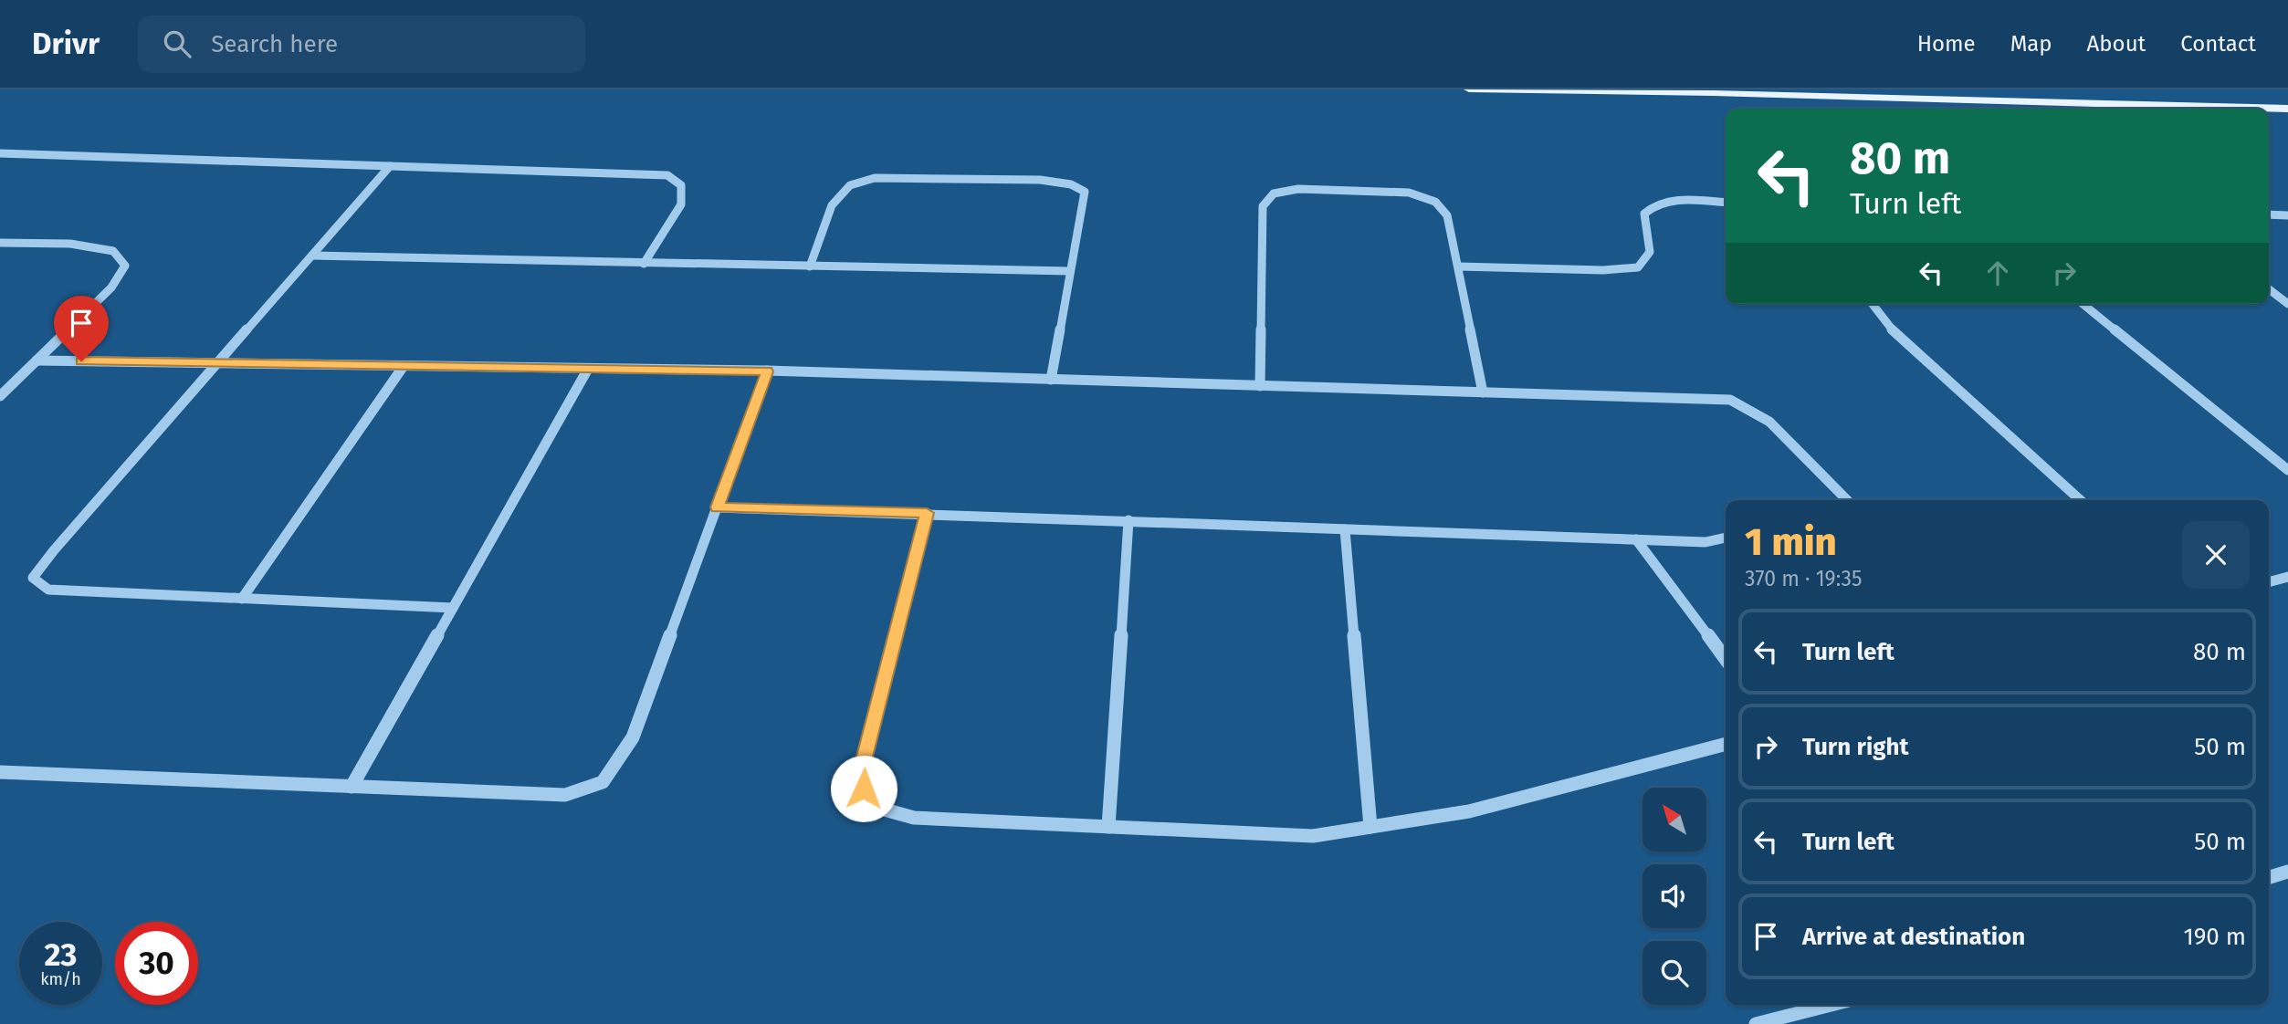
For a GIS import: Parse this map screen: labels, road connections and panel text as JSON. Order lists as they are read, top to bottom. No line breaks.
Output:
{"north":"top left","page":{"header":"Drivr","search":"Search here","nav":["Home","Map","About","Contact"],"turn":["80 m","Turn left"],"heading":["1 min","370 m · 19:35"],"list":[{"name":"Turn left","value":"80 m"},{"name":"Turn right","value":"50 m"},{"name":"Turn left","value":"50 m"},{"name":"Arrive at destination","value":"190 m"}],"speed":"23 km/h","limit":"30"}}
